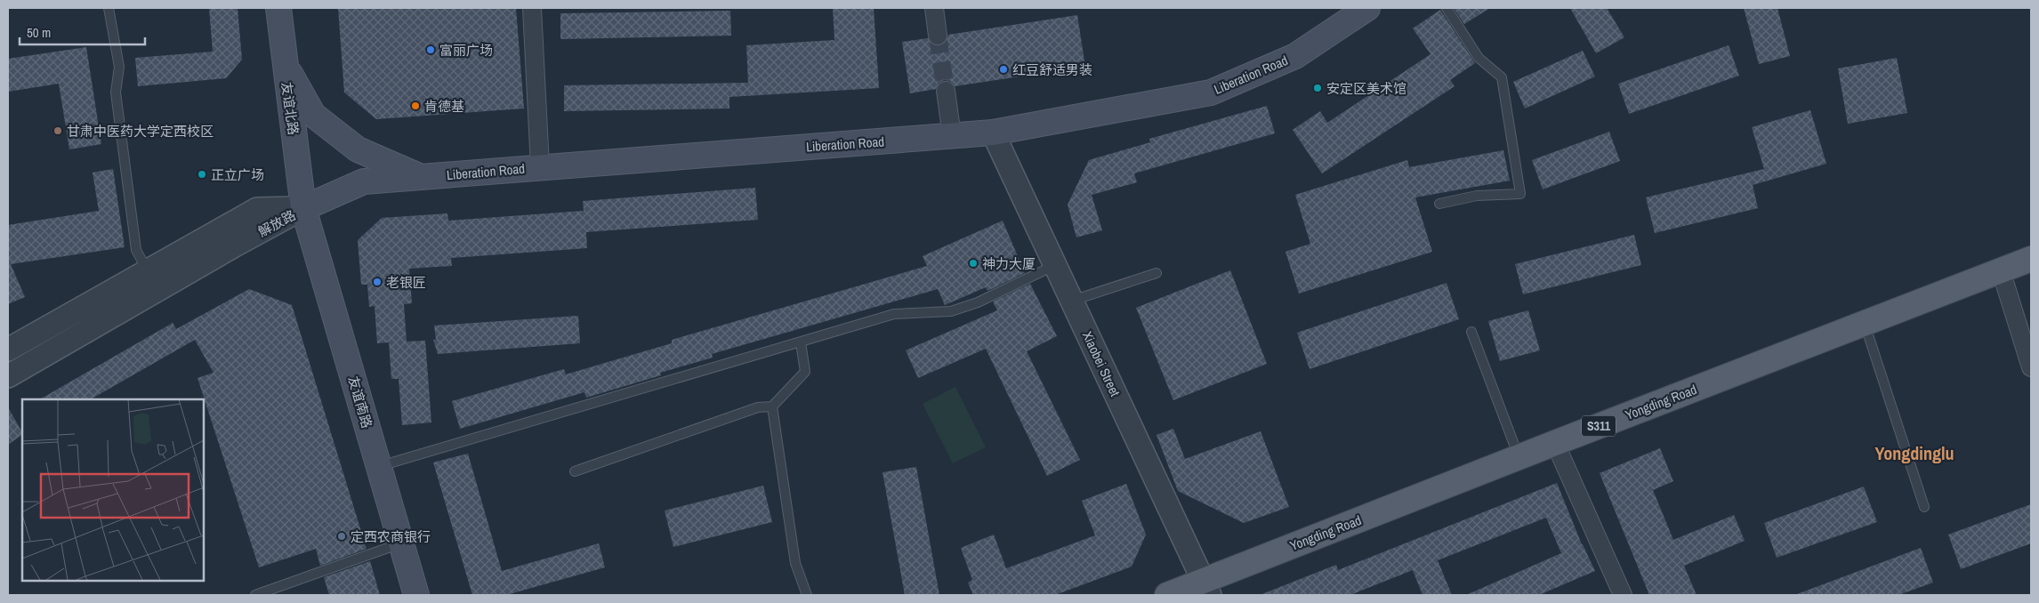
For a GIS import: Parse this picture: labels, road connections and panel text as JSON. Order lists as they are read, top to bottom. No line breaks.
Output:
{"streets":{"main road":["Liberation Road","友谊北路","友谊南路","Yongding Road","S311"],"street":["解放路","Xiaobei Street"]},"crossings":[["Liberation Road","友谊北路"],["Liberation Road","解放路"],["Liberation Road","Xiaobei Street"],["Liberation Road","友谊南路"],["友谊北路","解放路"],["友谊北路","友谊南路"],["解放路","友谊南路"],["Xiaobei Street","Yongding Road"]],"districts":["Yongdinglu"],"places":["富丽广场","红豆舒适男装","安定区美术馆","肯德基","甘肃中医药大学定西校区","正立广场","神力大厦","老银匠","定西农商银行"],"scale_bar":"50 m"}
